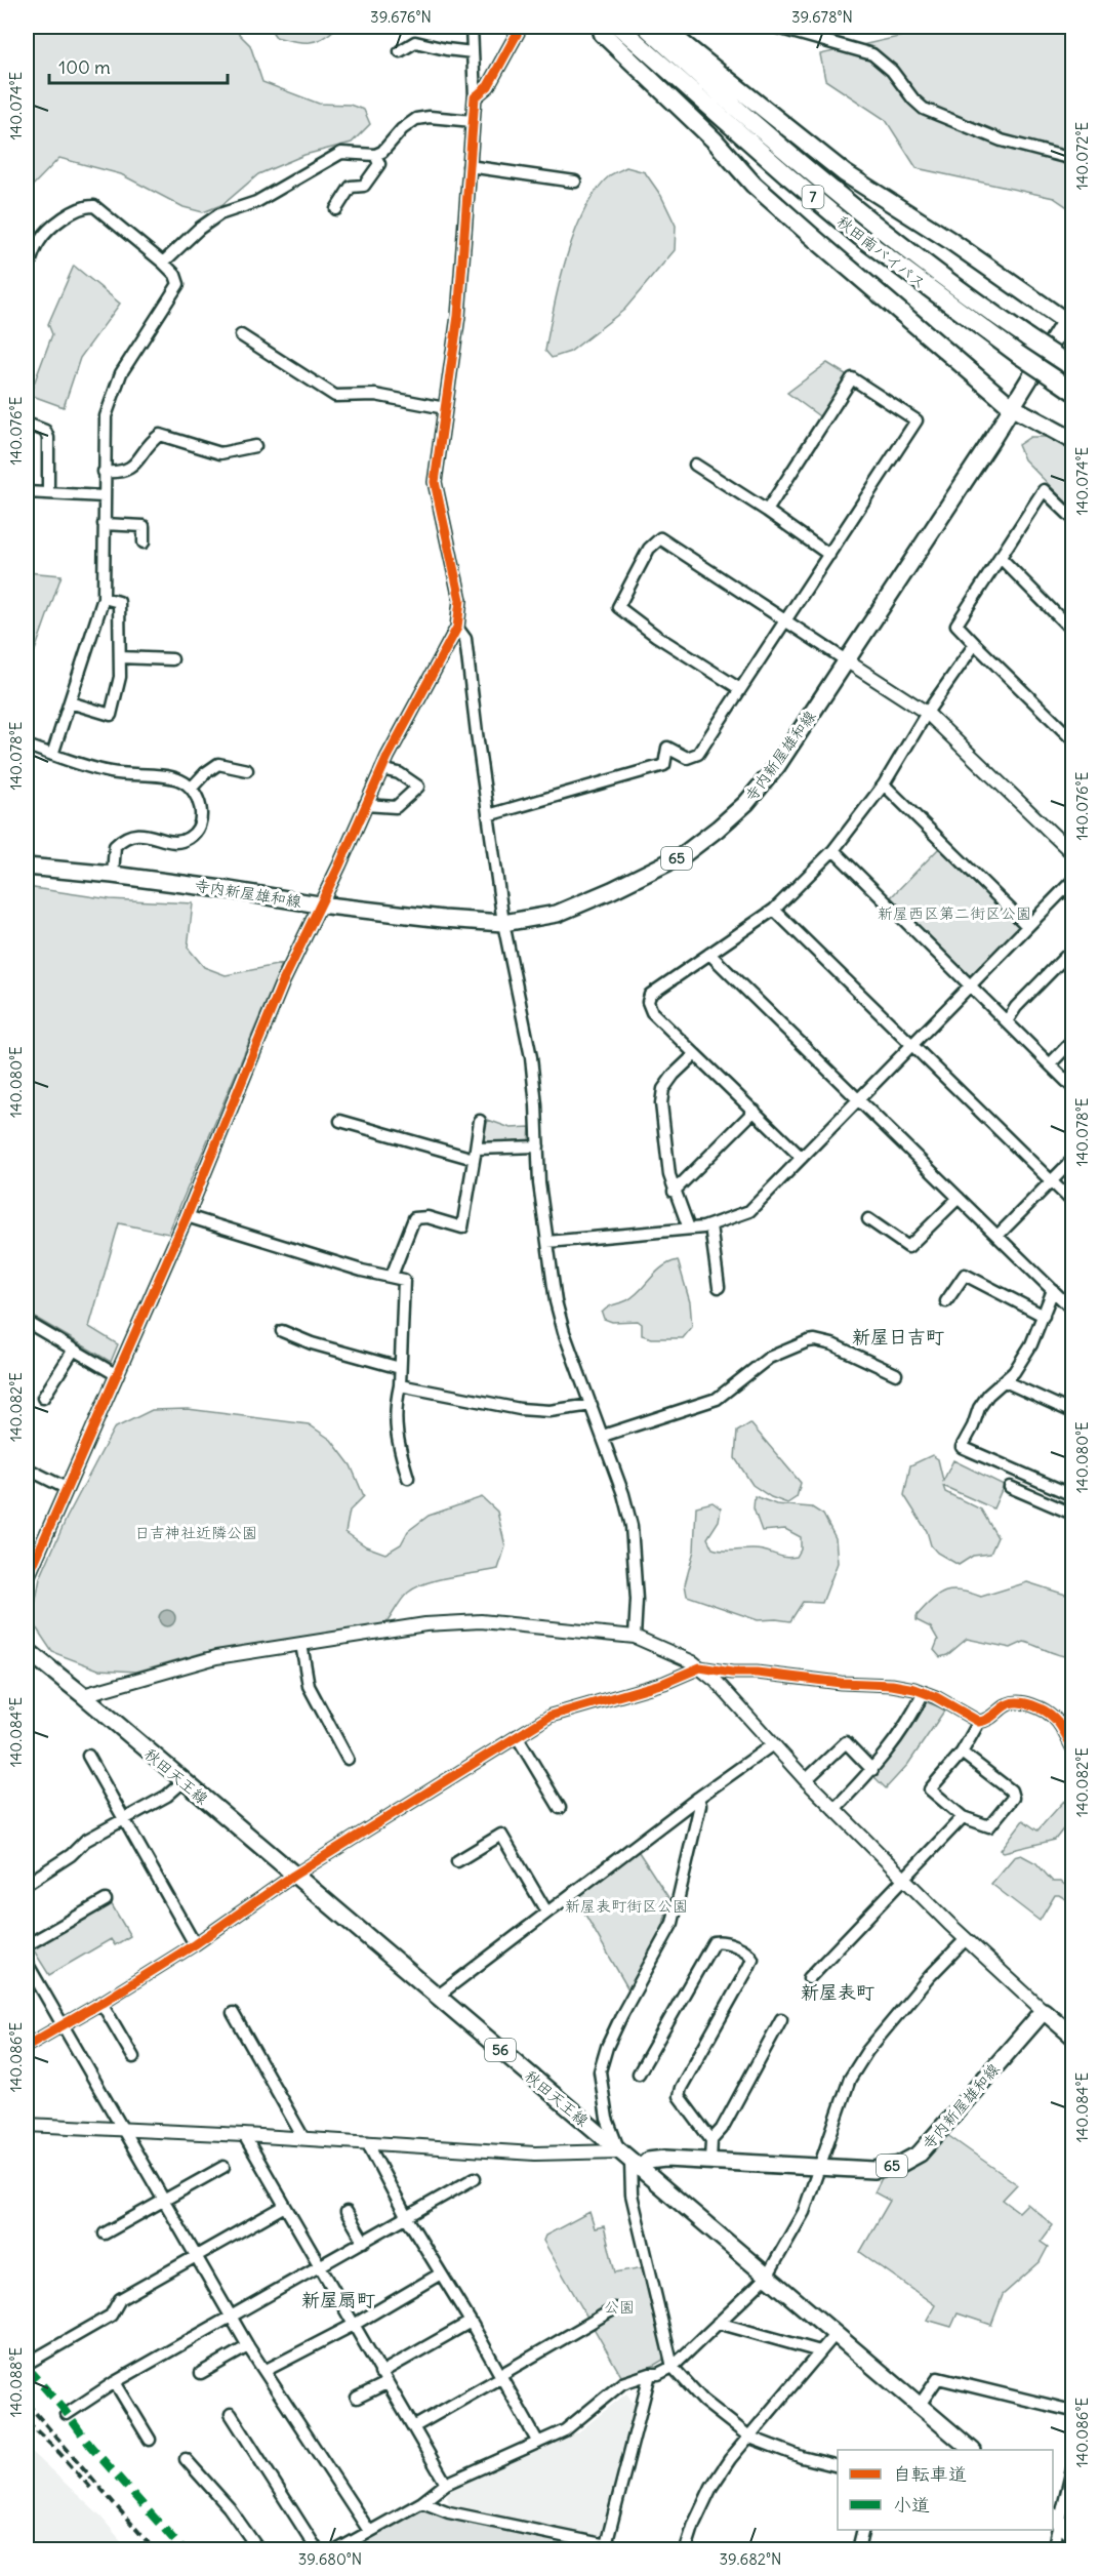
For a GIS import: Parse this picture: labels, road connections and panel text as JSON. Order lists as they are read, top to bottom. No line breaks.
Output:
{"streets":{"highway":["7","秋田南バイパス"],"main road":["寺内新屋雄和線","65","秋田天王線","56"]},"crossings":[["寺内新屋雄和線","秋田天王線"]],"districts":["新屋日吉町","新屋表町","新屋扇町"],"parks":["新屋西区第二街区公園","日吉神社近隣公園","新屋表町街区公園","公園"],"legend":["自転車道","小道"],"scale_bar":"100 m","coordinates":["39.676°N","39.678°N","140.074°E","140.072°E","140.076°E","140.078°E","140.080°E","140.082°E","140.084°E","140.086°E","140.088°E","39.680°N","39.682°N"]}
